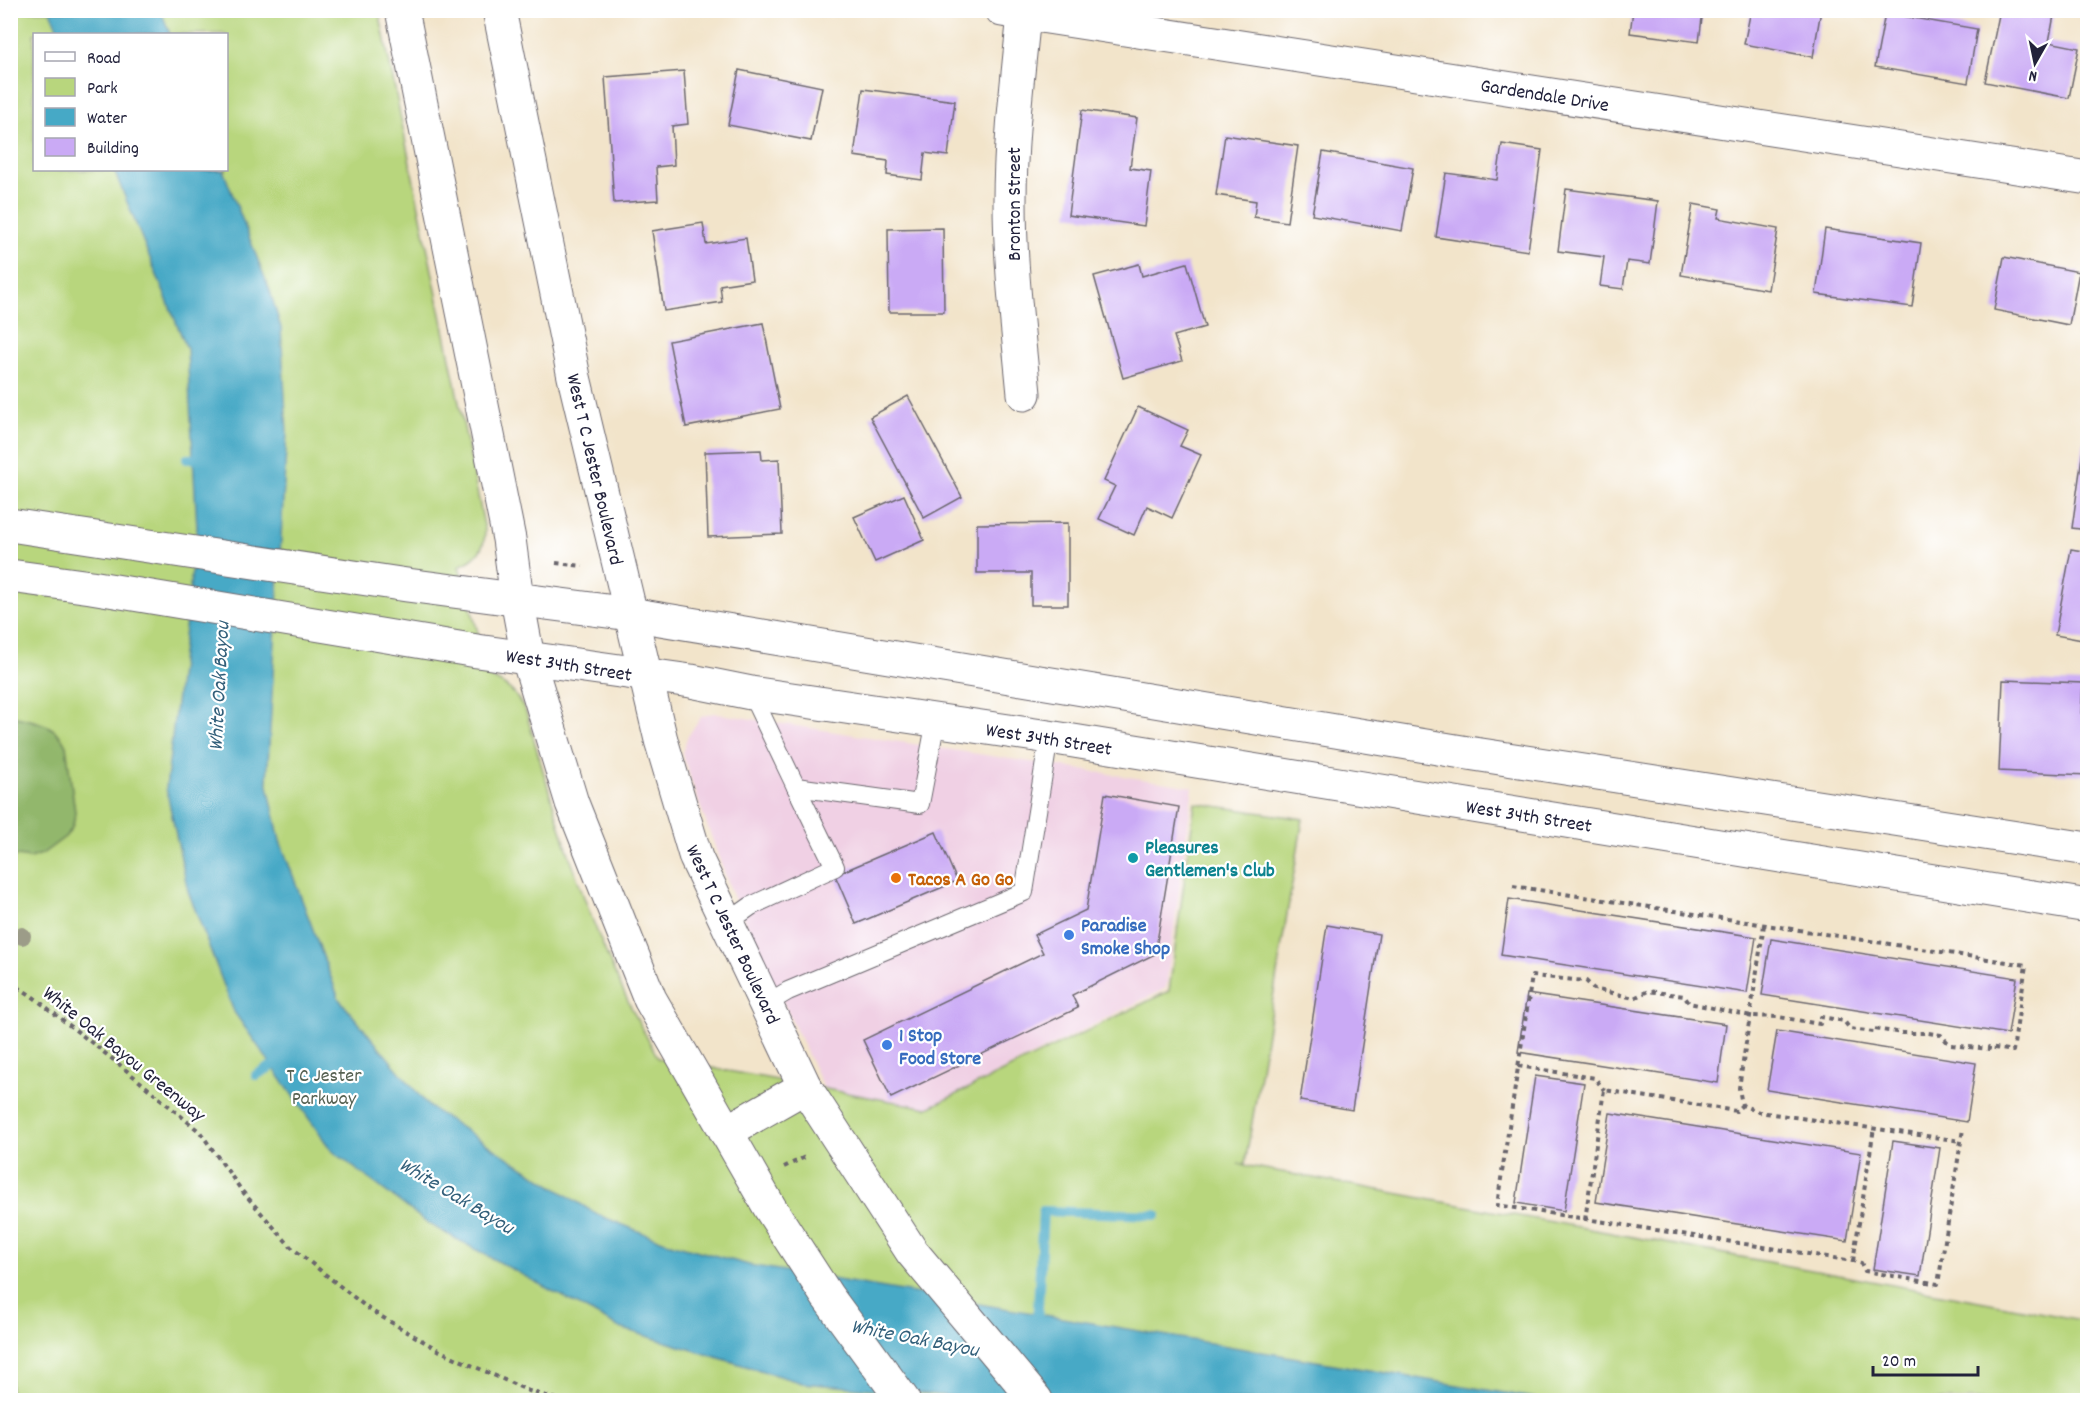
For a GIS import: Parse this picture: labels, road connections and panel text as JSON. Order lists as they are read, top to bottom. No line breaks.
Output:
{"streets":{"main road":["Gardendale Drive","Bronton Street","West T C Jester Boulevard","West 34th Street"],"path":["White Oak Bayou Greenway"]},"crossings":[["Gardendale Drive","Bronton Street"],["West T C Jester Boulevard","West 34th Street"]],"water":["White Oak Bayou"],"parks":["T C Jester Parkway"],"places":["Pleasures Gentlemen's Club","Tacos A Go Go","Paradise Smoke Shop","1 Stop Food Store"],"legend":["Road","Park","Water","Building"],"scale_bar":"20 m","north":"bottom"}
